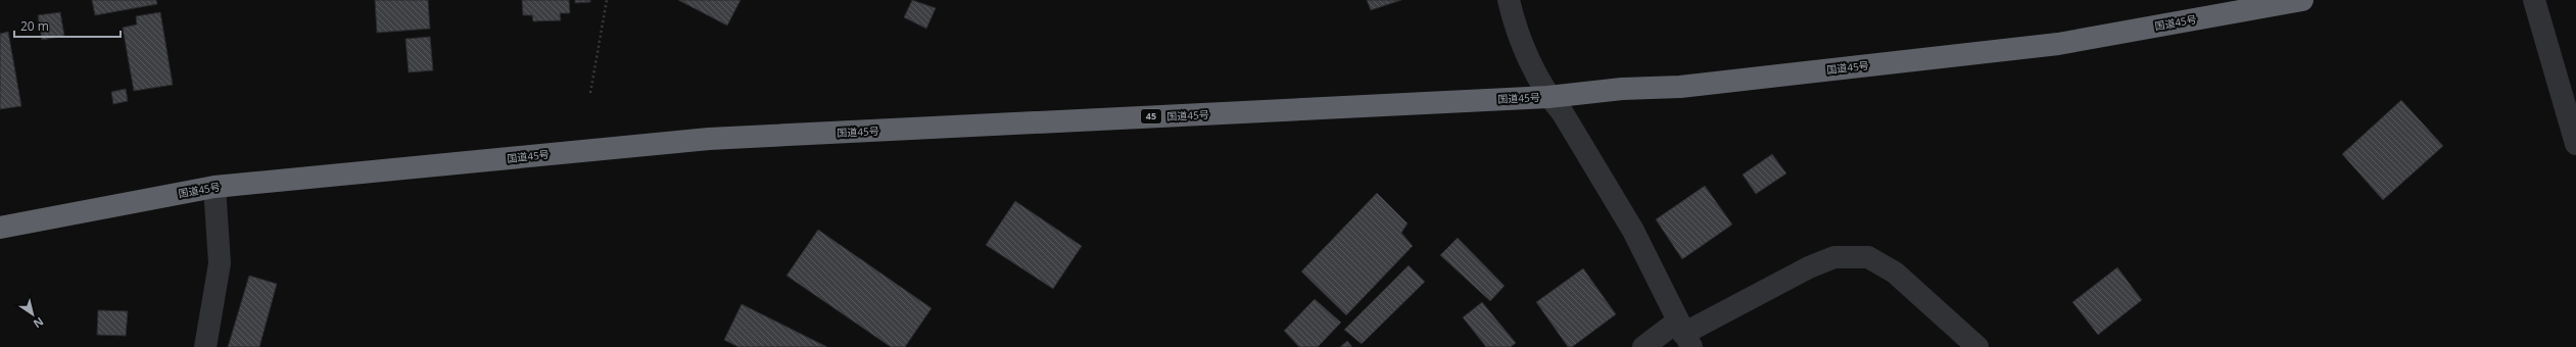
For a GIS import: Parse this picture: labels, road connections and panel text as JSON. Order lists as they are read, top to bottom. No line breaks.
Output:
{"streets":{"highway":["国道45号","45"]},"scale_bar":"20 m","north":"bottom right"}
